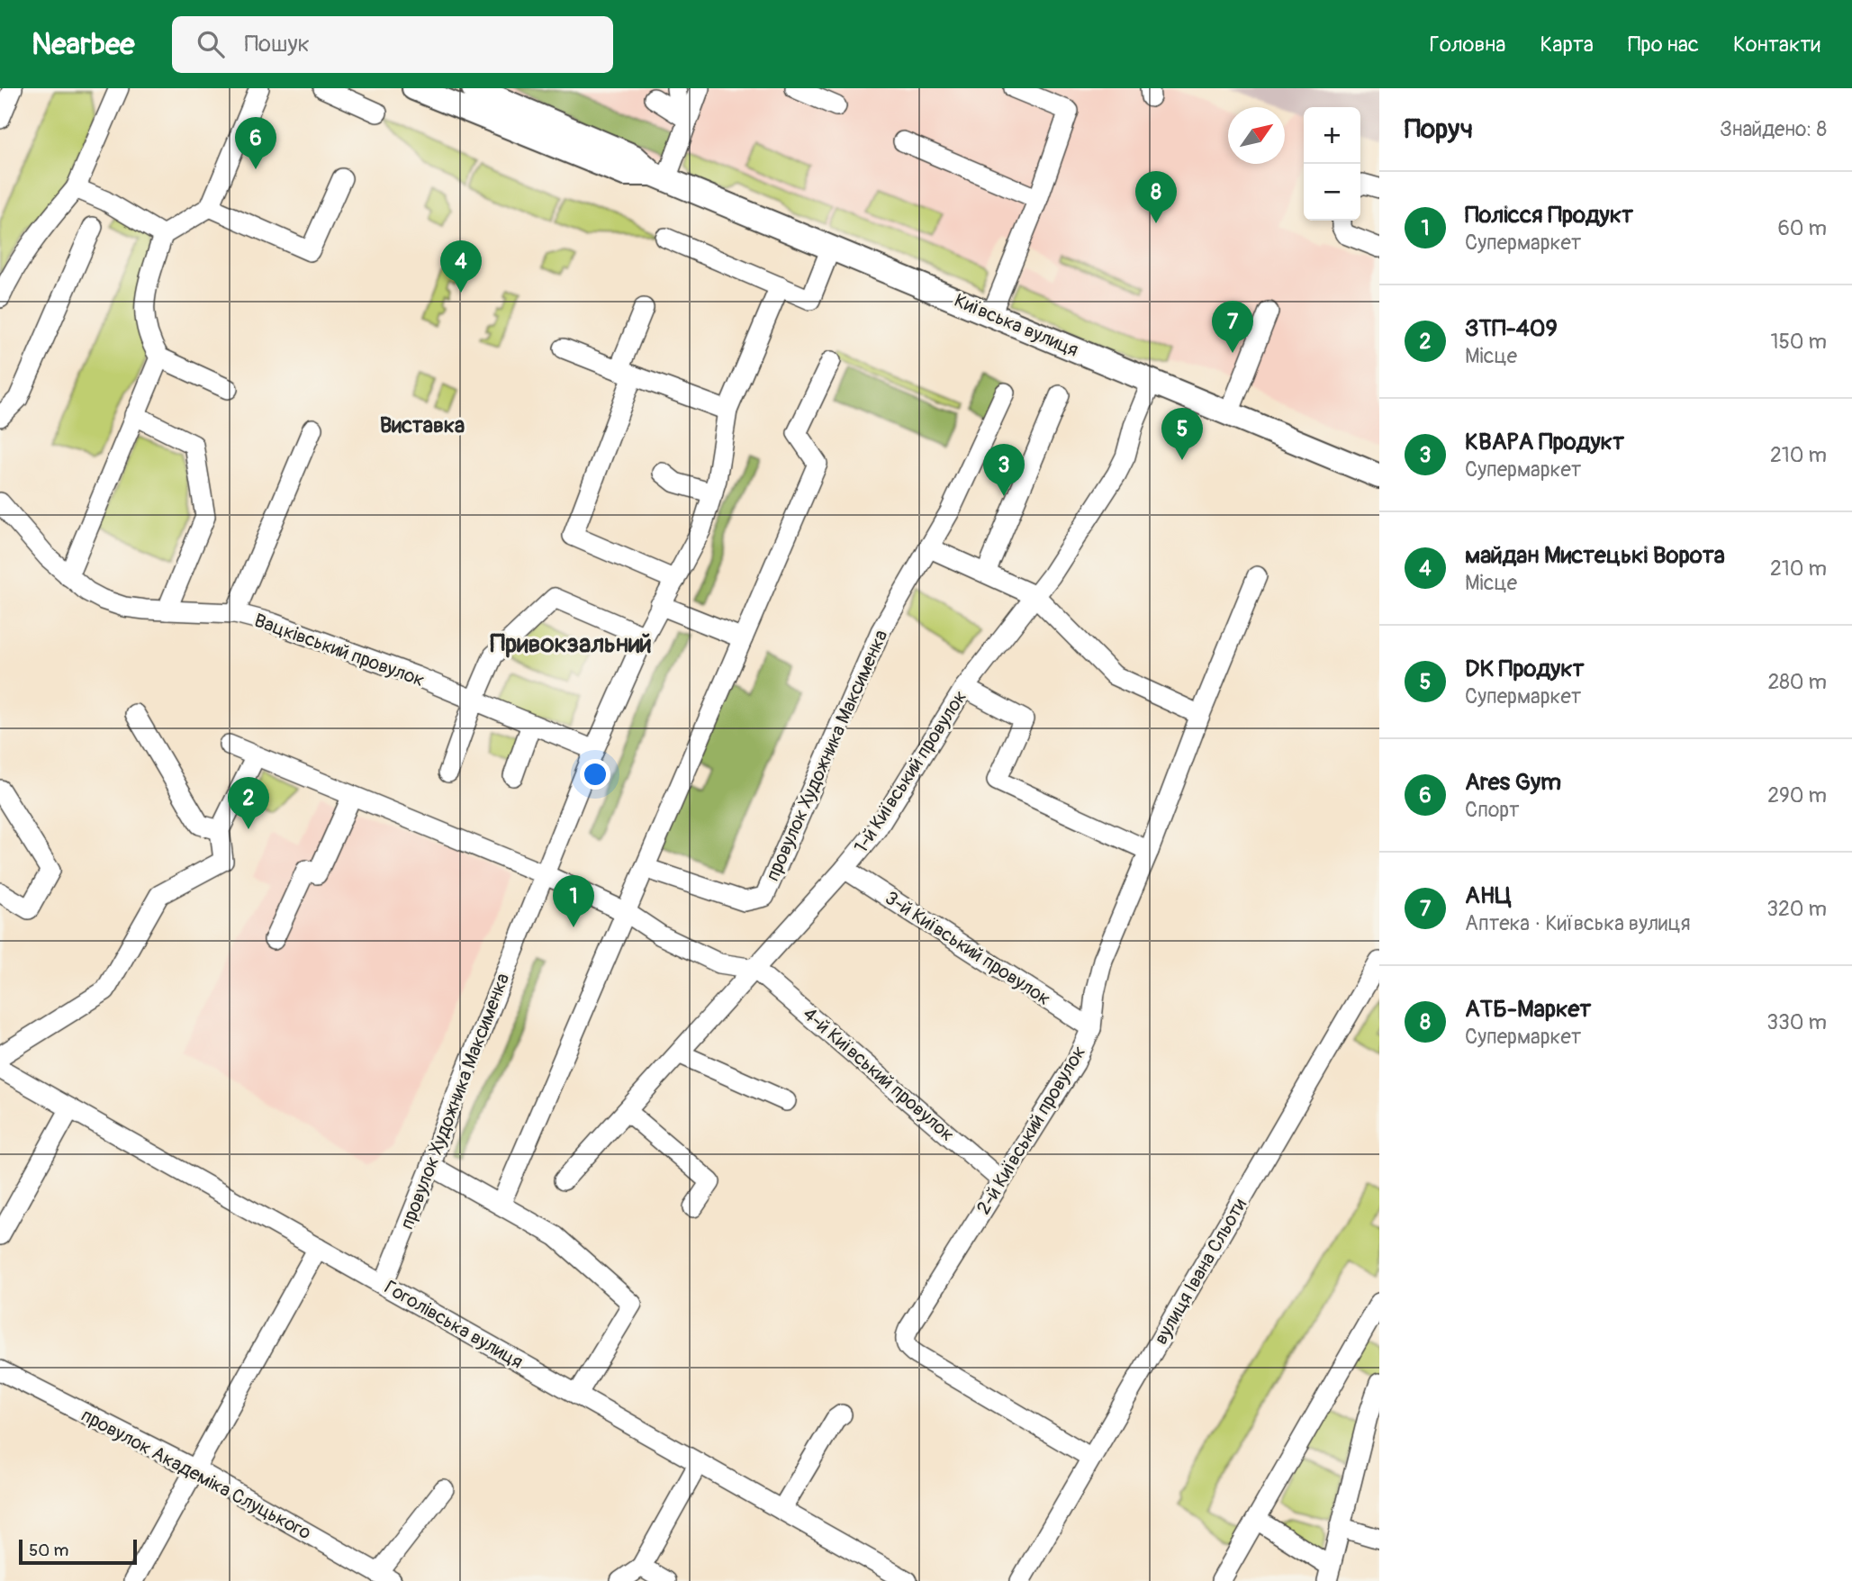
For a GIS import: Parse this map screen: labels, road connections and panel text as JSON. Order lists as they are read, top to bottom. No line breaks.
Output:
{"streets":{"main road":["Київська вулиця"],"street":["Вацківський провулок","провулок Художника Максименка","1-й Київський провулок","3-й Київський провулок","4-й Київський провулок","2-й Київський провулок","вулиця Івана Сльоти","Гоголівська вулиця","провулок Академіка Слуцького"]},"crossings":[["Київська вулиця","1-й Київський провулок"],["Вацківський провулок","провулок Художника Максименка"],["провулок Художника Максименка","Гоголівська вулиця"],["1-й Київський провулок","3-й Київський провулок"],["1-й Київський провулок","4-й Київський провулок"],["3-й Київський провулок","2-й Київський провулок"],["4-й Київський провулок","2-й Київський провулок"],["2-й Київський провулок","вулиця Івана Сльоти"]],"districts":["Виставка","Привокзальний"],"scale_bar":"50 m","north":"top right","page":{"header":"Nearbee","search":"Пошук","nav":["Головна","Карта","Про нас","Контакти"],"heading":["Поруч","Знайдено: 8"],"map_buttons":["+","−"],"pins":["6","8","4","7","5","3","2","1"],"list":[{"mark":"1","name":"Полісся Продукт","note":"Супермаркет","value":"60 m"},{"mark":"2","name":"ЗТП-409","note":"Місце","value":"150 m"},{"mark":"3","name":"КВАРА Продукт","note":"Супермаркет","value":"210 m"},{"mark":"4","name":"майдан Мистецькі Ворота","note":"Місце","value":"210 m"},{"mark":"5","name":"DK Продукт","note":"Супермаркет","value":"280 m"},{"mark":"6","name":"Ares Gym","note":"Спорт","value":"290 m"},{"mark":"7","name":"АНЦ","note":"Аптека · Київська вулиця","value":"320 m"},{"mark":"8","name":"АТБ-Маркет","note":"Супермаркет","value":"330 m"}],"scale":"50 m"}}
